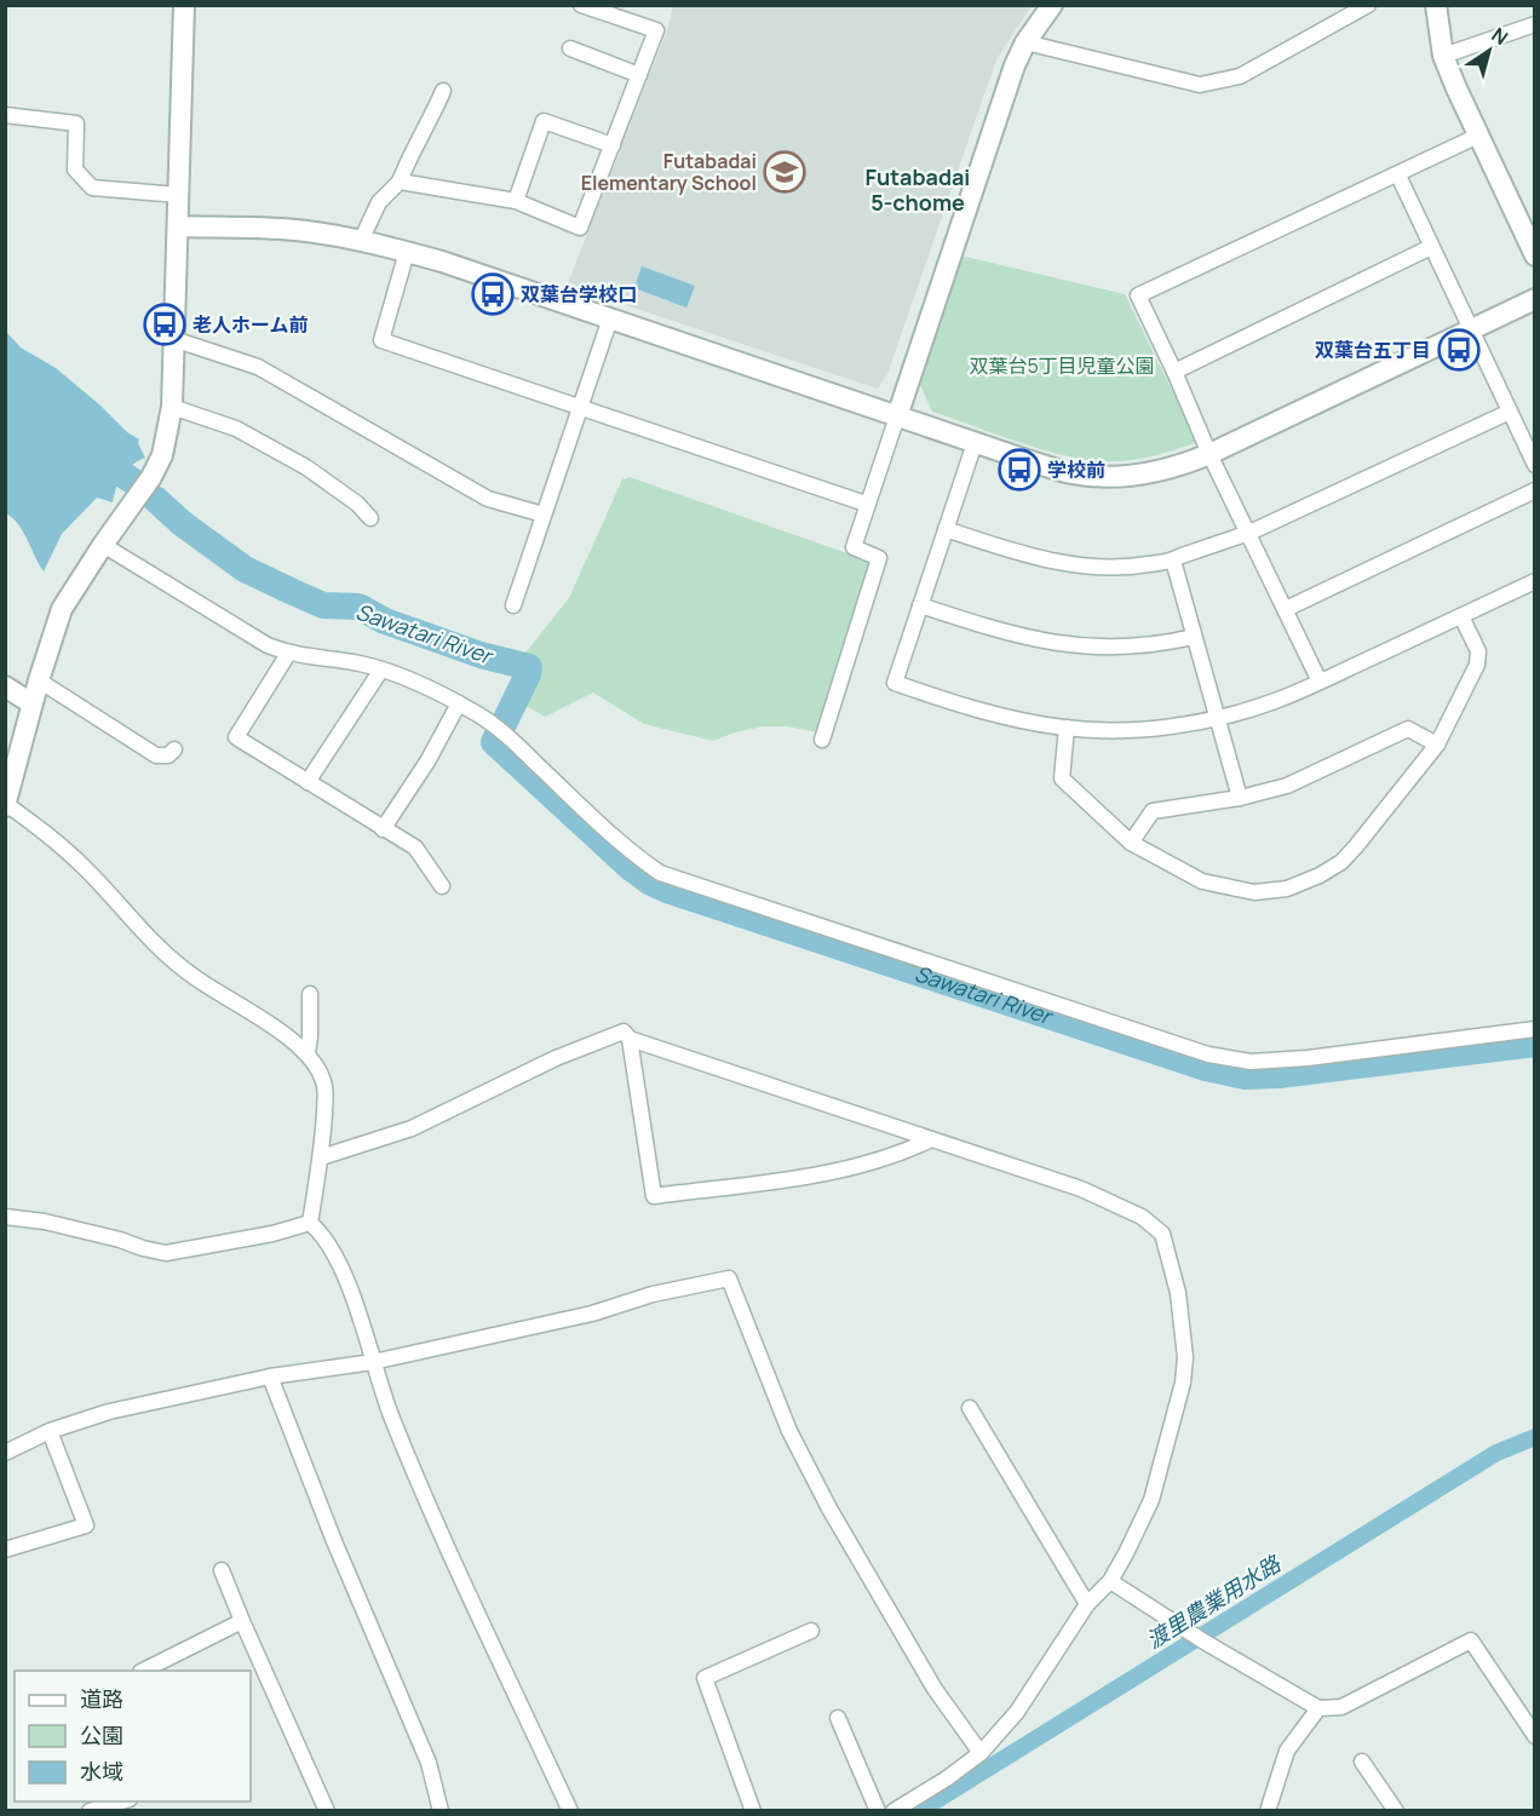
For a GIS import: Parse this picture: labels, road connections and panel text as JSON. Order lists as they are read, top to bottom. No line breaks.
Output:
{"districts":["Futabadai 5-chome"],"water":["Sawatari River","渡里農業用水路"],"parks":["双葉台5丁目児童公園"],"places":{"school or university":["Futabadai Elementary School"],"bus stop":["双葉台学校口","老人ホーム前","双葉台五丁目","学校前"]},"legend":["道路","公園","水域"],"north":"top right"}
